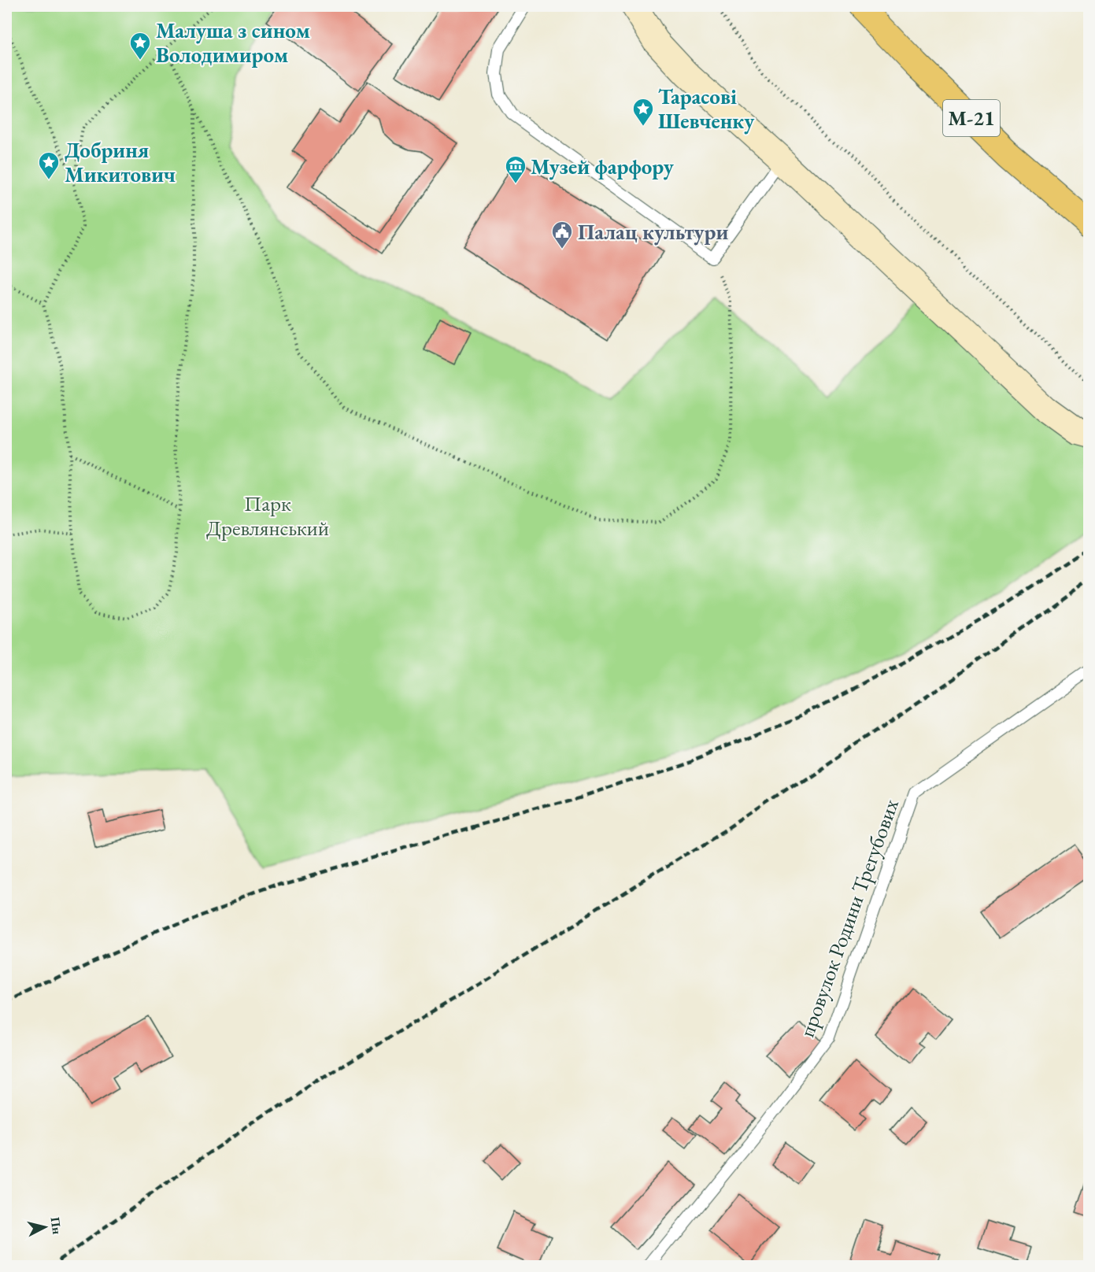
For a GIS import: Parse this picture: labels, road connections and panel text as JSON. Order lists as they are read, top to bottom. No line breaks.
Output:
{"streets":{"highway":["М-21"],"lane":["провулок Родини Трегубових"]},"parks":["Парк Древлянський"],"places":{"place":["Малуша з сином Володимиром","Тарасові Шевченку","Добриня Микитович"],"museum":["Музей фарфору"],"public building":["Палац культури"]},"north":"right"}
